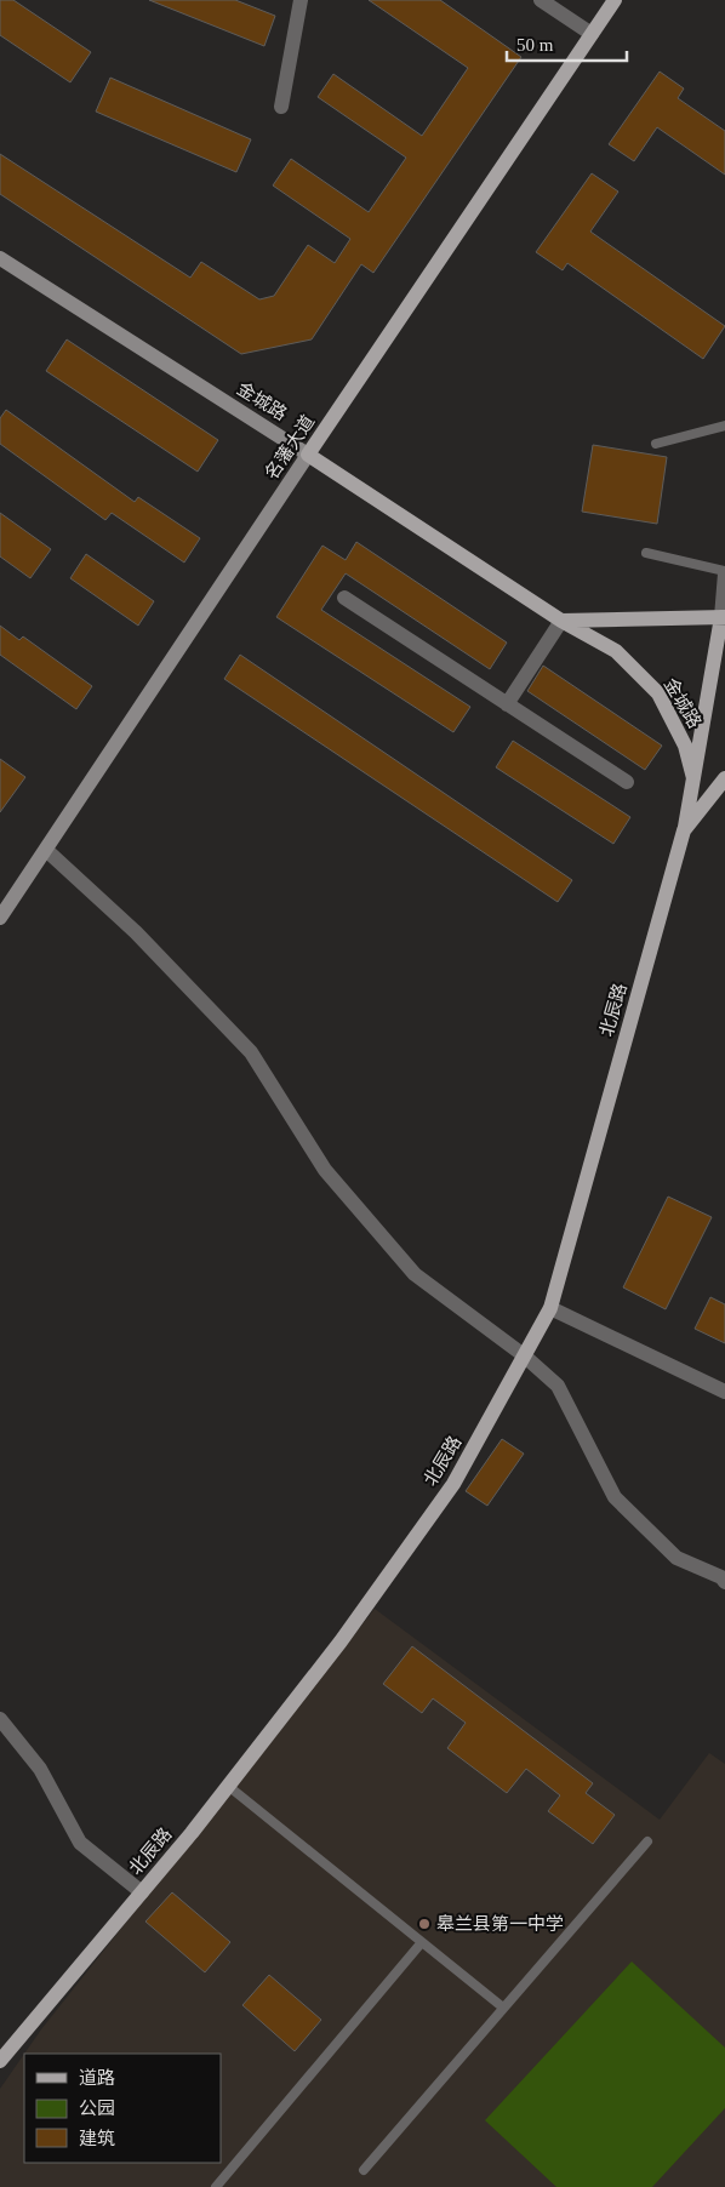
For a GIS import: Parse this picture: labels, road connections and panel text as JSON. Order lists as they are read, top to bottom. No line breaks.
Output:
{"streets":{"main road":["金城路","名藩大道","北辰路"]},"crossings":[["金城路","名藩大道"]],"places":["皋兰县第一中学"],"legend":["道路","公园","建筑"],"scale_bar":"50 m"}
